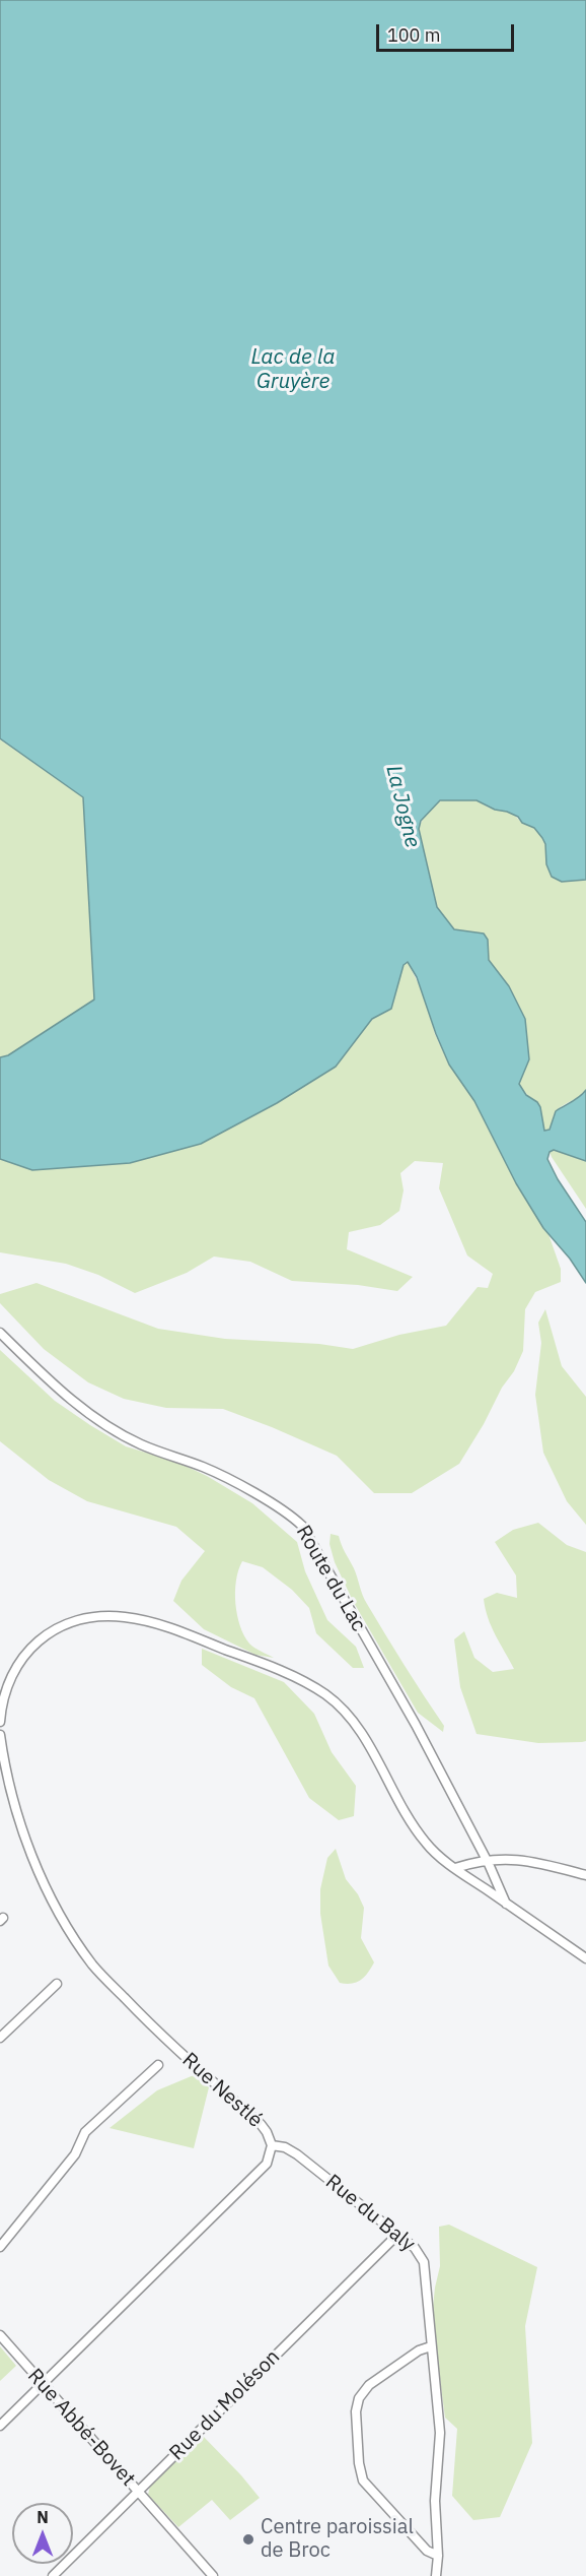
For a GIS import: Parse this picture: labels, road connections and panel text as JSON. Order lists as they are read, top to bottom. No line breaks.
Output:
{"streets":{"street":["Route du Lac","Rue Nestlé","Rue du Baly","Rue du Moléson","Rue Abbé-Bovet"]},"crossings":[["Rue Nestlé","Rue du Baly"],["Rue Nestlé","Rue Abbé-Bovet"],["Rue du Baly","Rue du Moléson"],["Rue du Moléson","Rue Abbé-Bovet"]],"water":["Lac de la Gruyère","La Jogne"],"places":["Centre paroissial de Broc"],"scale_bar":"100 m","north":"top"}
